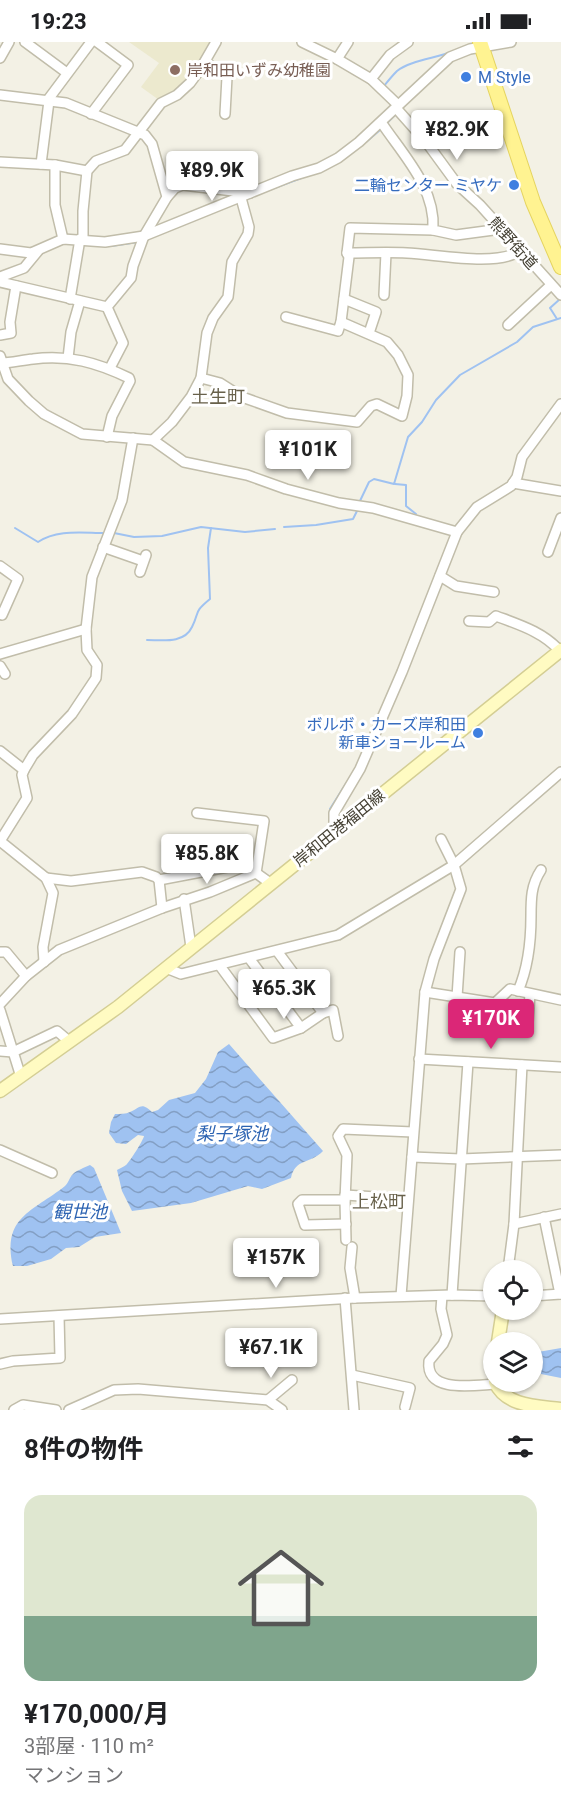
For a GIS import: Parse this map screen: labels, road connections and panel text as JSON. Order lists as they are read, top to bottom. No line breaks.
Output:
{"streets":{"street":["熊野街道","岸和田港福田線"]},"districts":["土生町","上松町"],"water":["梨子塚池","観世池"],"places":["岸和田いずみ幼稚園","M Style","二輪センター ミヤケ","ボルボ・カーズ岸和田 新車ショールーム"],"page":{"status":"19:23","price":["¥82.9K","¥89.9K","¥101K","¥85.8K","¥65.3K","¥170K","¥157K","¥67.1K"],"heading":"8件の物件","list":[{"name":"¥170,000/月","note":"3部屋 · 110 m² · マンション"}]}}
